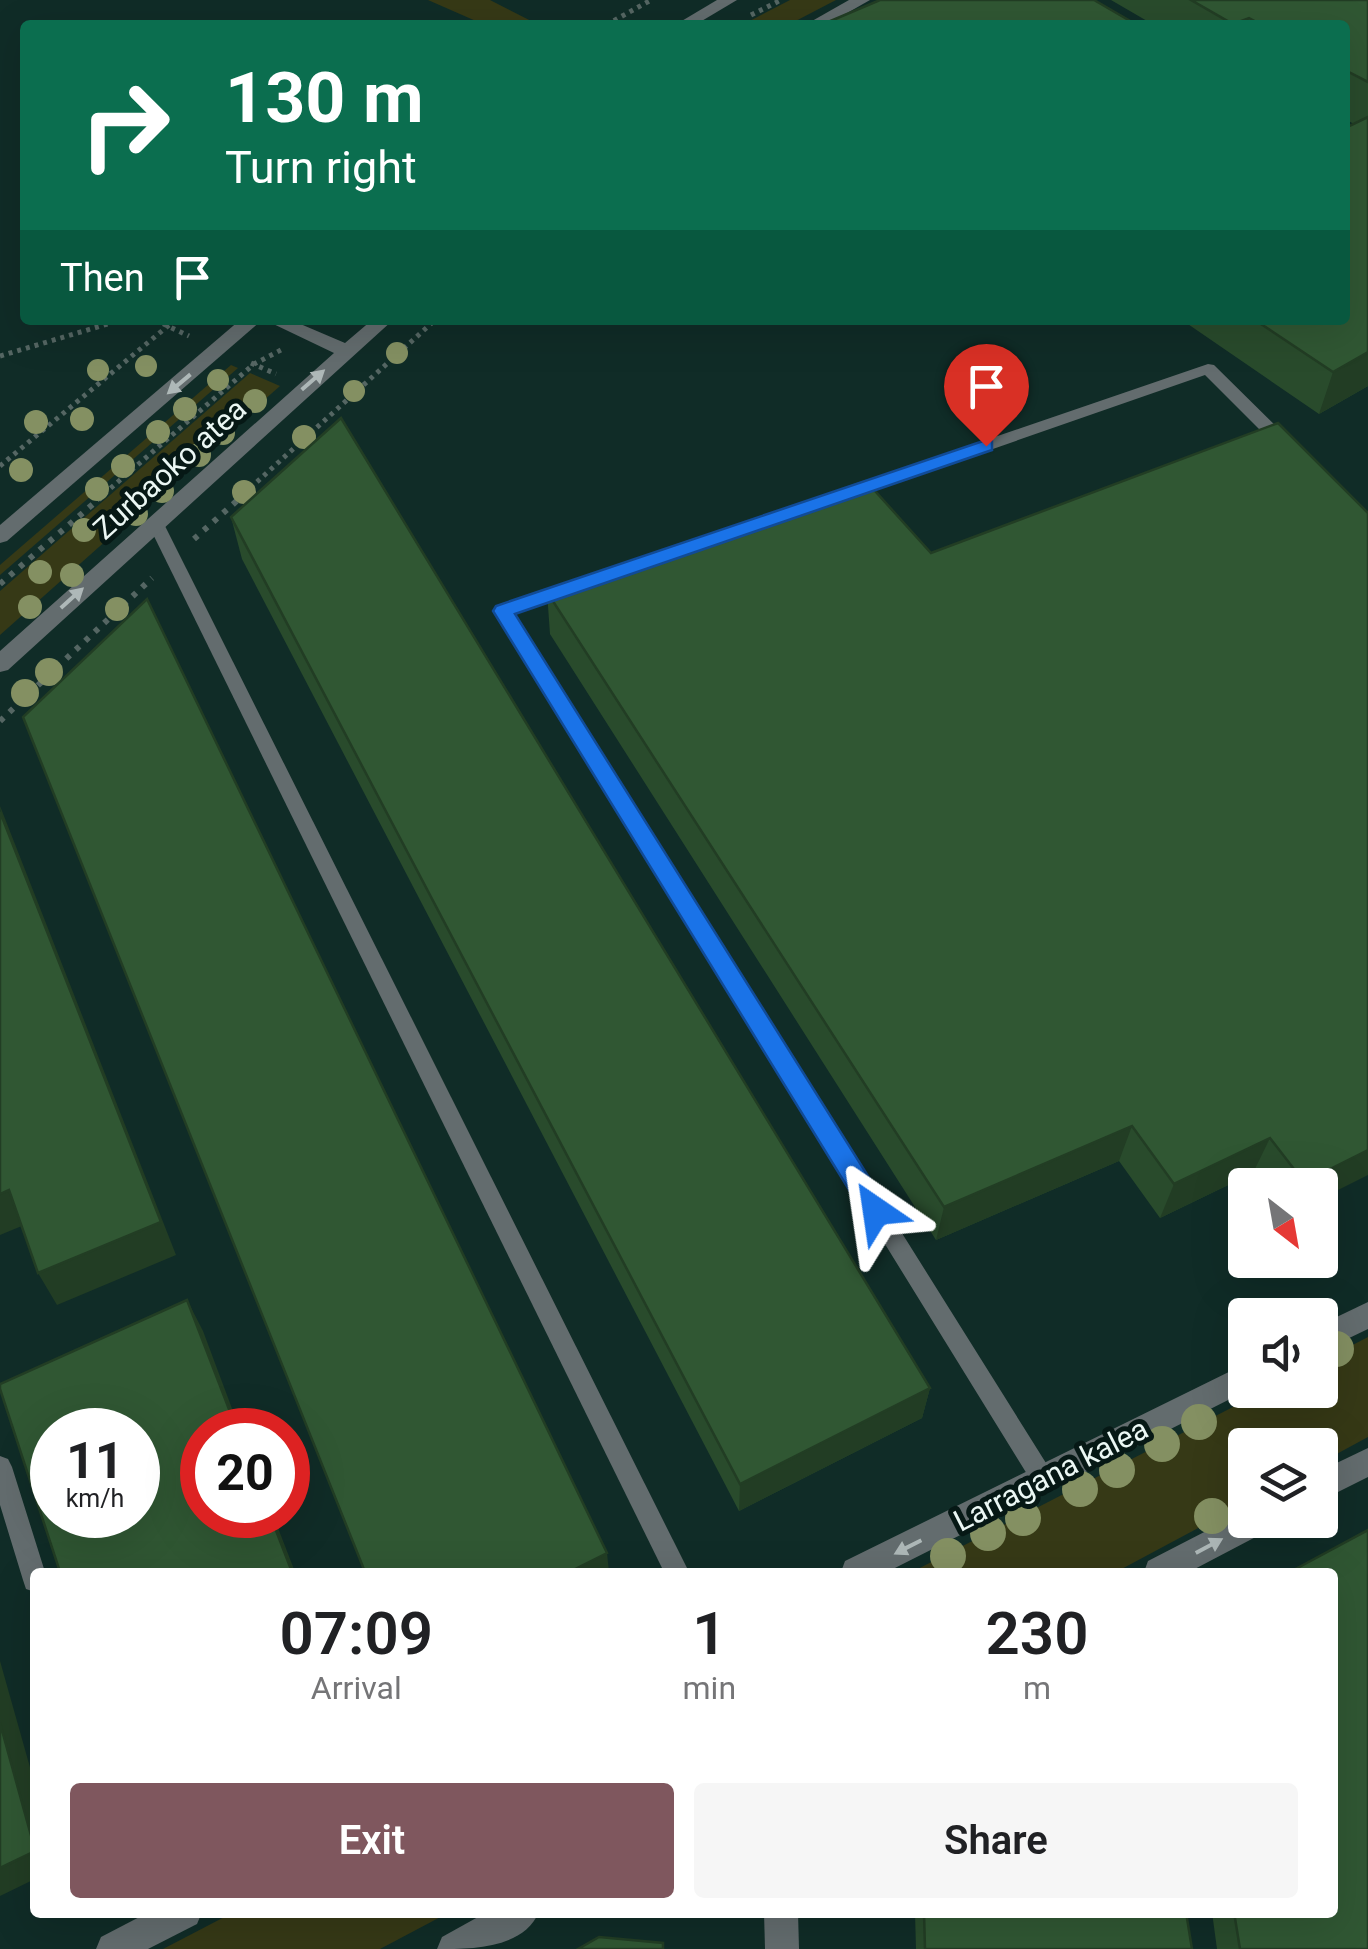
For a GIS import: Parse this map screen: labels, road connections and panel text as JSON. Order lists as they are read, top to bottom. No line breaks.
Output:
{"streets":{"street":["Zurbaoko atea","Larragana kalea"]},"one_way":["Larragana kalea"],"north":"bottom right","page":{"turn":["130 m","Turn right"],"then":"Then","speed":"11 km/h","limit":"20","eta":["07:09","Arrival","1","min","230","m"],"buttons":["Exit","Share"]}}
